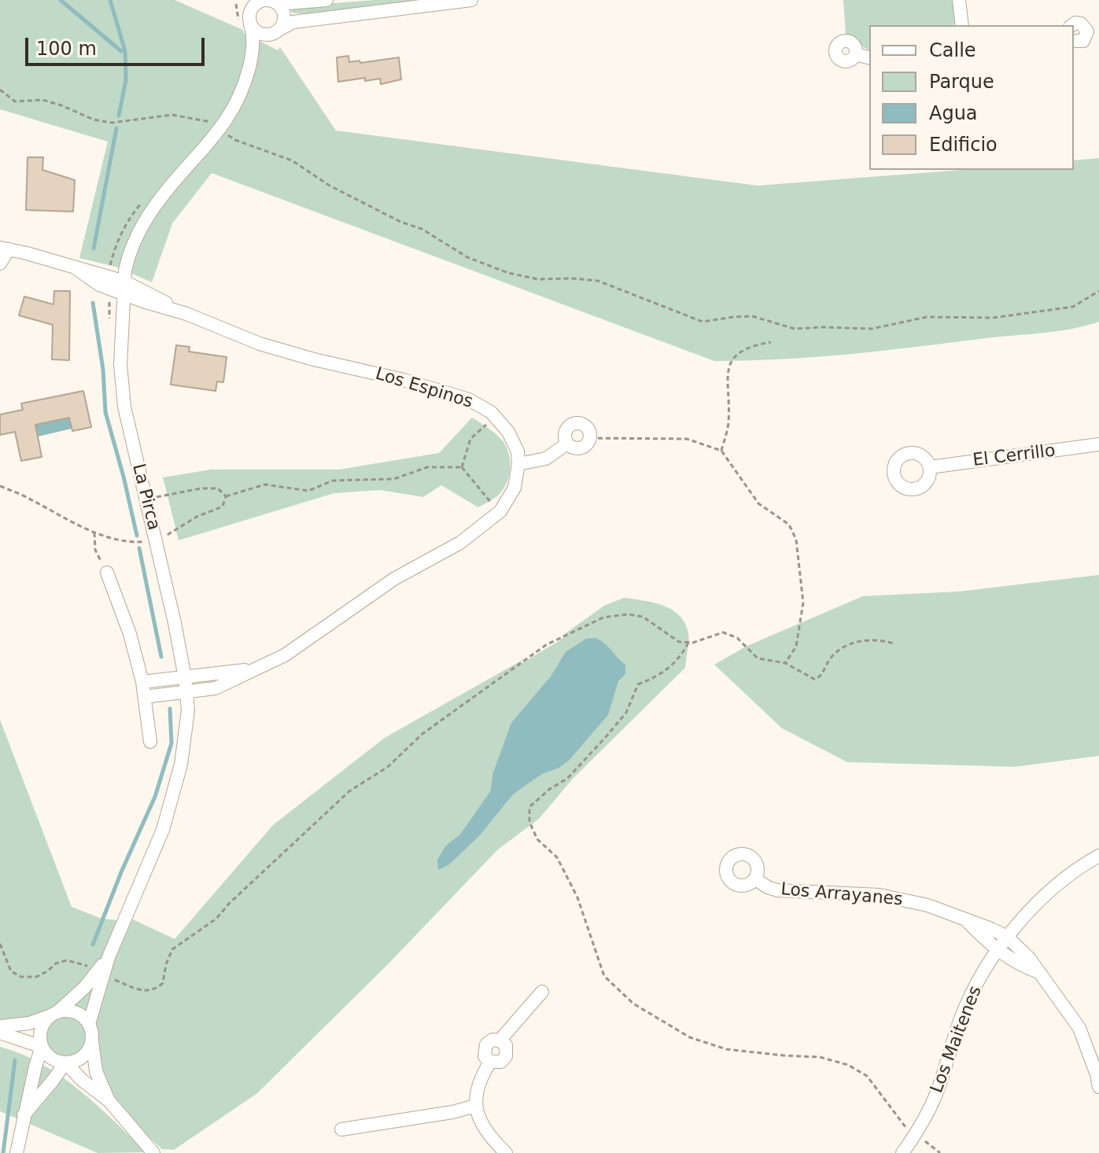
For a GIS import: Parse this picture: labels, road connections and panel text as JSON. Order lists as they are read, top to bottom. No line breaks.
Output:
{"streets":{"street":["Los Espinos","El Cerrillo","La Pirca","Los Arrayanes","Los Maitenes"]},"crossings":[["Los Espinos","La Pirca"],["Los Arrayanes","Los Maitenes"]],"legend":["Calle","Parque","Agua","Edificio"],"scale_bar":"100 m"}
